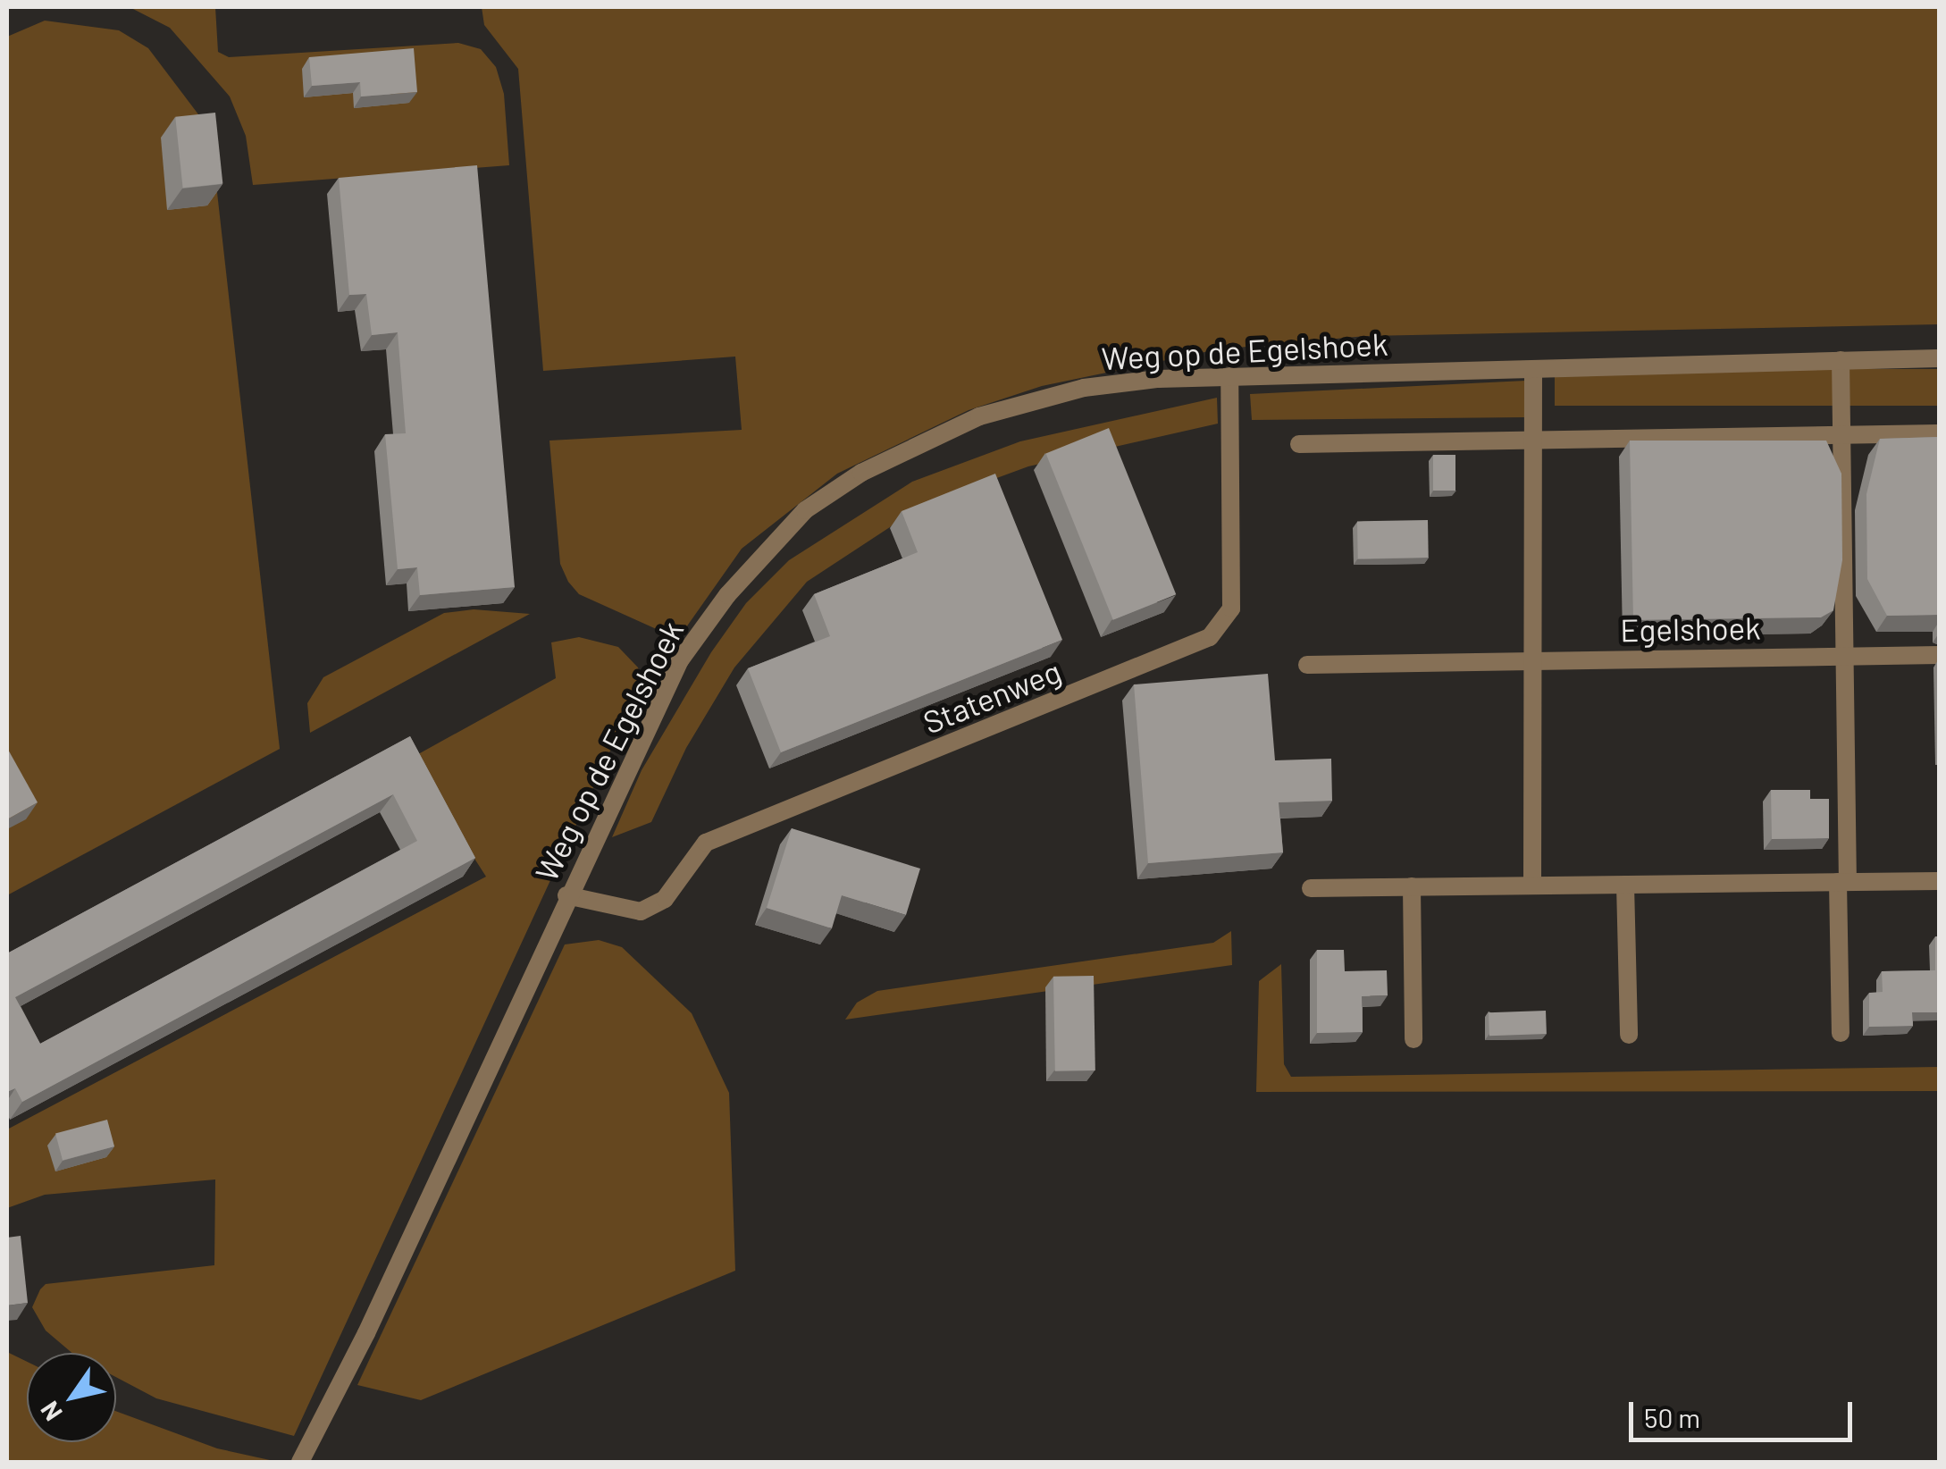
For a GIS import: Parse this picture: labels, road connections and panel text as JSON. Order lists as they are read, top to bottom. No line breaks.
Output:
{"streets":{"street":["Weg op de Egelshoek","Egelshoek","Statenweg"]},"crossings":[["Weg op de Egelshoek","Statenweg"]],"scale_bar":"50 m","north":"bottom left"}
